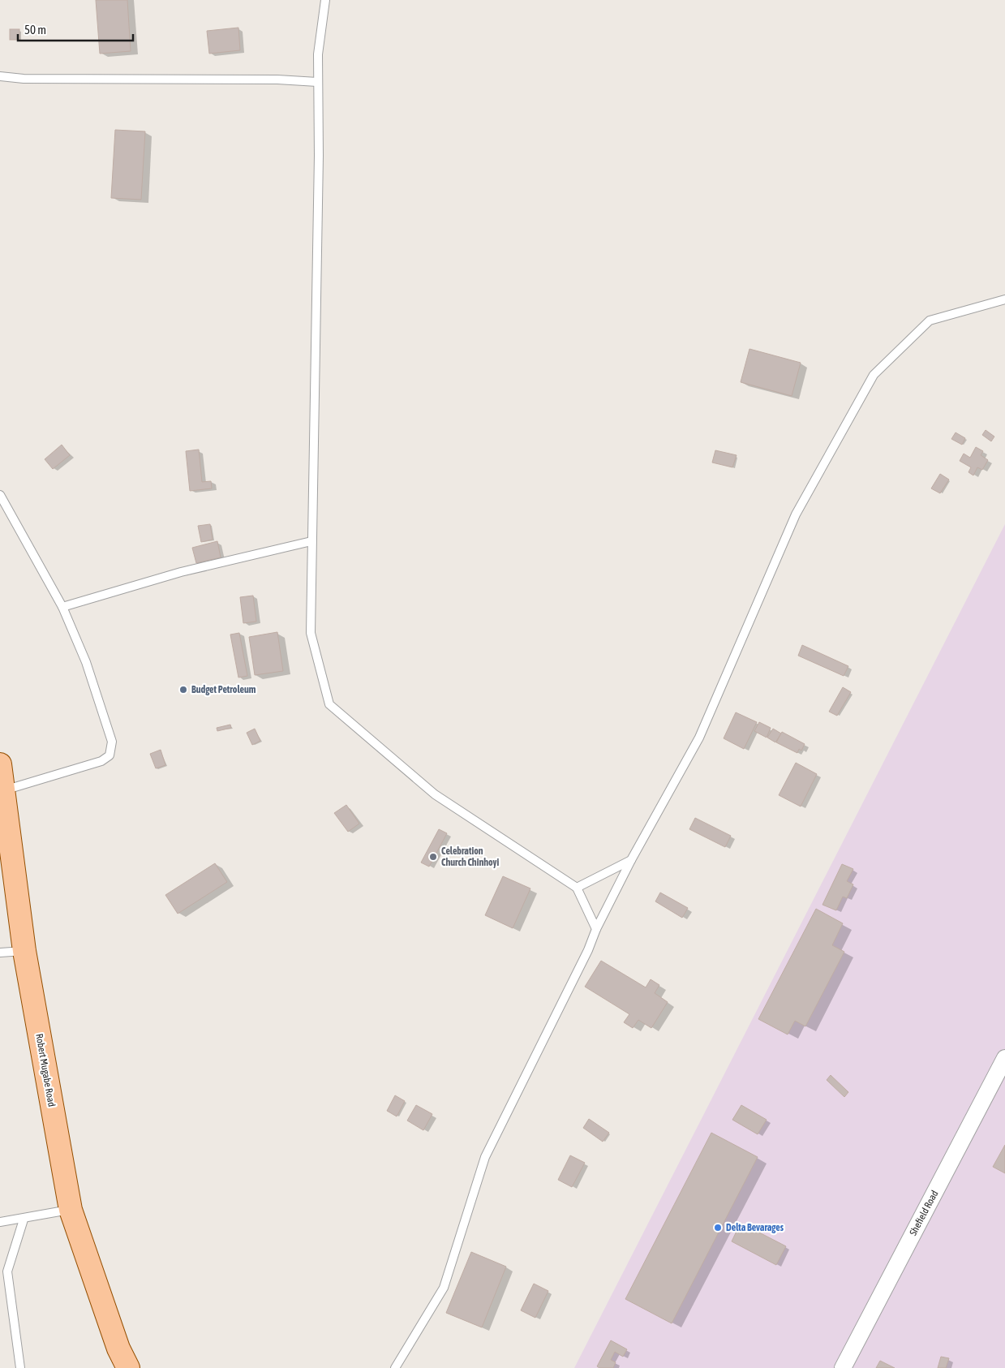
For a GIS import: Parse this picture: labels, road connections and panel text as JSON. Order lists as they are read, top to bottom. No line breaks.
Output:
{"streets":{"main road":["Robert Mugabe Road"],"street":["Shefield Road"]},"places":["Budget Petroleum","Celebration Church Chinhoyi","Delta Bevarages"],"scale_bar":"50 m"}
